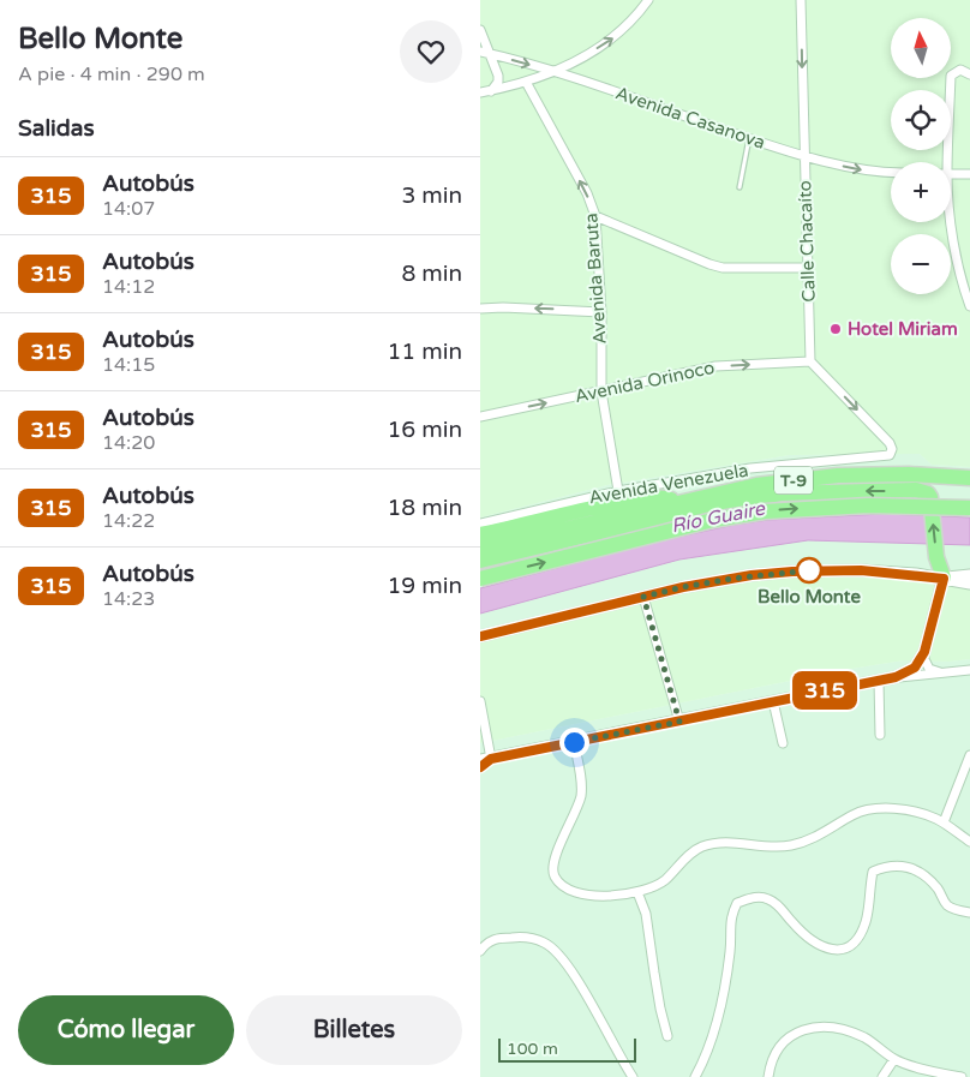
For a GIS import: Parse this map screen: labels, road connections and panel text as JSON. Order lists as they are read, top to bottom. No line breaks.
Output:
{"streets":{"highway":["T-9"],"street":["Avenida Casanova","Calle Chacaíto","Avenida Baruta","Avenida Orinoco","Avenida Venezuela"]},"crossings":[["Avenida Casanova","Calle Chacaíto"],["Calle Chacaíto","Avenida Orinoco"],["Calle Chacaíto","Avenida Venezuela"],["Avenida Baruta","Avenida Orinoco"],["Avenida Baruta","Avenida Venezuela"],["Avenida Orinoco","Avenida Venezuela"]],"one_way":["Avenida Casanova","Calle Chacaíto","Avenida Baruta","Avenida Orinoco"],"water":["Río Guaire"],"places":["Hotel Miriam","Bello Monte"],"lines":["bus line 315"],"scale_bar":"100 m","north":"top","page":{"heading":[["Bello Monte","A pie · 4 min · 290 m"],"Salidas"],"on_map":"315","map_buttons":["+","−"],"list":[{"mark":"315","name":"Autobús","note":"14:07","value":"3 min"},{"mark":"315","name":"Autobús","note":"14:12","value":"8 min"},{"mark":"315","name":"Autobús","note":"14:15","value":"11 min"},{"mark":"315","name":"Autobús","note":"14:20","value":"16 min"},{"mark":"315","name":"Autobús","note":"14:22","value":"18 min"},{"mark":"315","name":"Autobús","note":"14:23","value":"19 min"}],"buttons":["Cómo llegar","Billetes"],"scale":"100 m"}}
